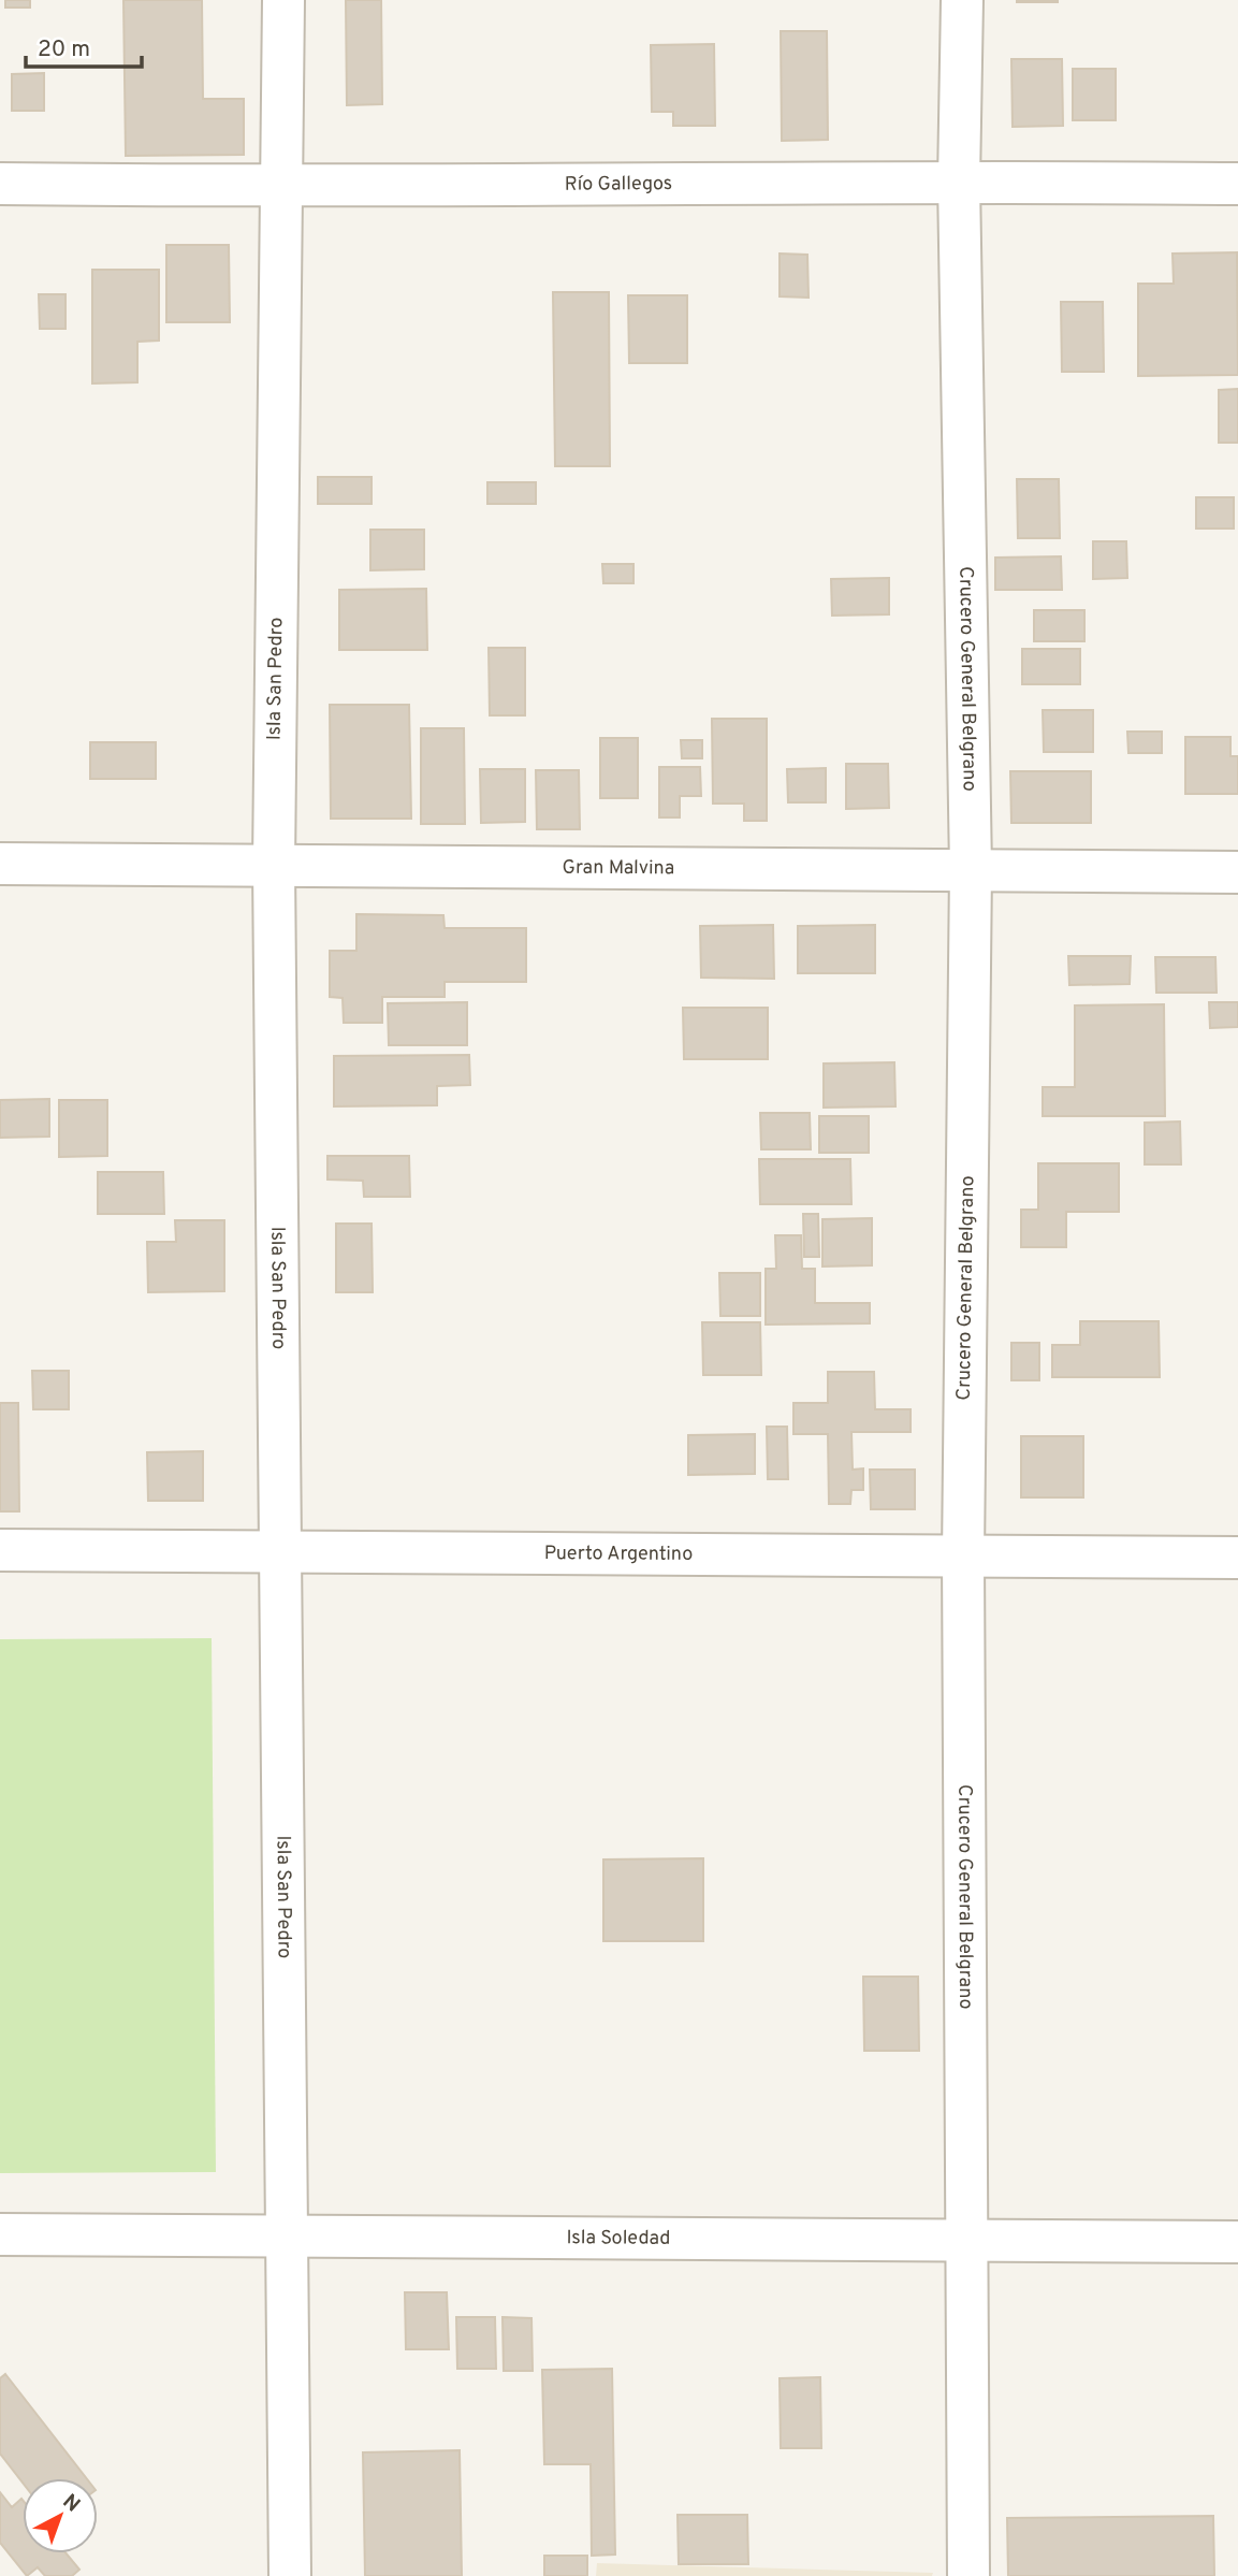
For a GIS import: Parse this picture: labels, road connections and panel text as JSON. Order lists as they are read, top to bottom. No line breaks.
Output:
{"streets":{"street":["Río Gallegos","Isla San Pedro","Crucero General Belgrano","Gran Malvina","Puerto Argentino","Isla Soledad"]},"crossings":[["Río Gallegos","Isla San Pedro"],["Río Gallegos","Crucero General Belgrano"],["Isla San Pedro","Gran Malvina"],["Isla San Pedro","Puerto Argentino"],["Isla San Pedro","Isla Soledad"],["Crucero General Belgrano","Gran Malvina"],["Crucero General Belgrano","Puerto Argentino"],["Crucero General Belgrano","Isla Soledad"]],"scale_bar":"20 m","north":"top right"}
